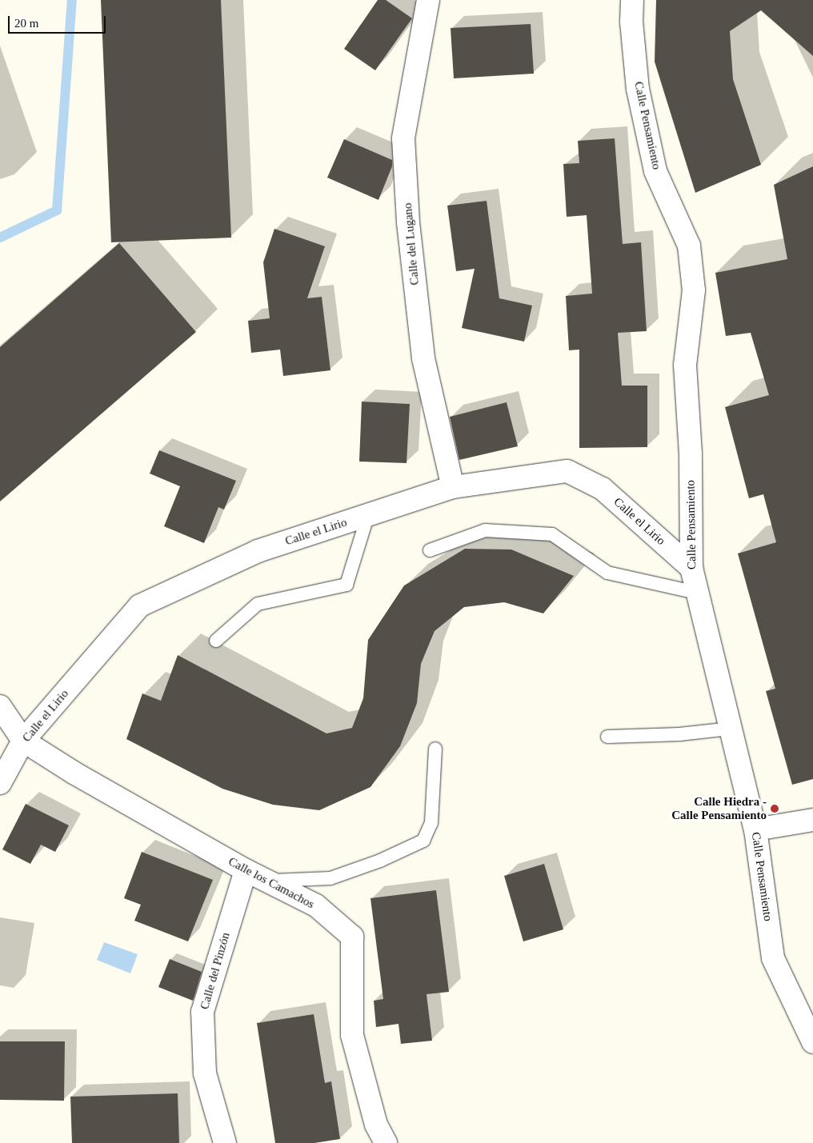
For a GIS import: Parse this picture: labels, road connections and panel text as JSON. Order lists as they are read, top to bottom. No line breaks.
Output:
{"streets":{"street":["Calle Pensamiento","Calle del Lugano","Calle el Lirio","Calle los Camachos","Calle del Pinzón"]},"crossings":[["Calle Pensamiento","Calle el Lirio"],["Calle del Lugano","Calle el Lirio"],["Calle el Lirio","Calle los Camachos"],["Calle los Camachos","Calle del Pinzón"]],"places":["Calle Hiedra - Calle Pensamiento"],"scale_bar":"20 m"}
